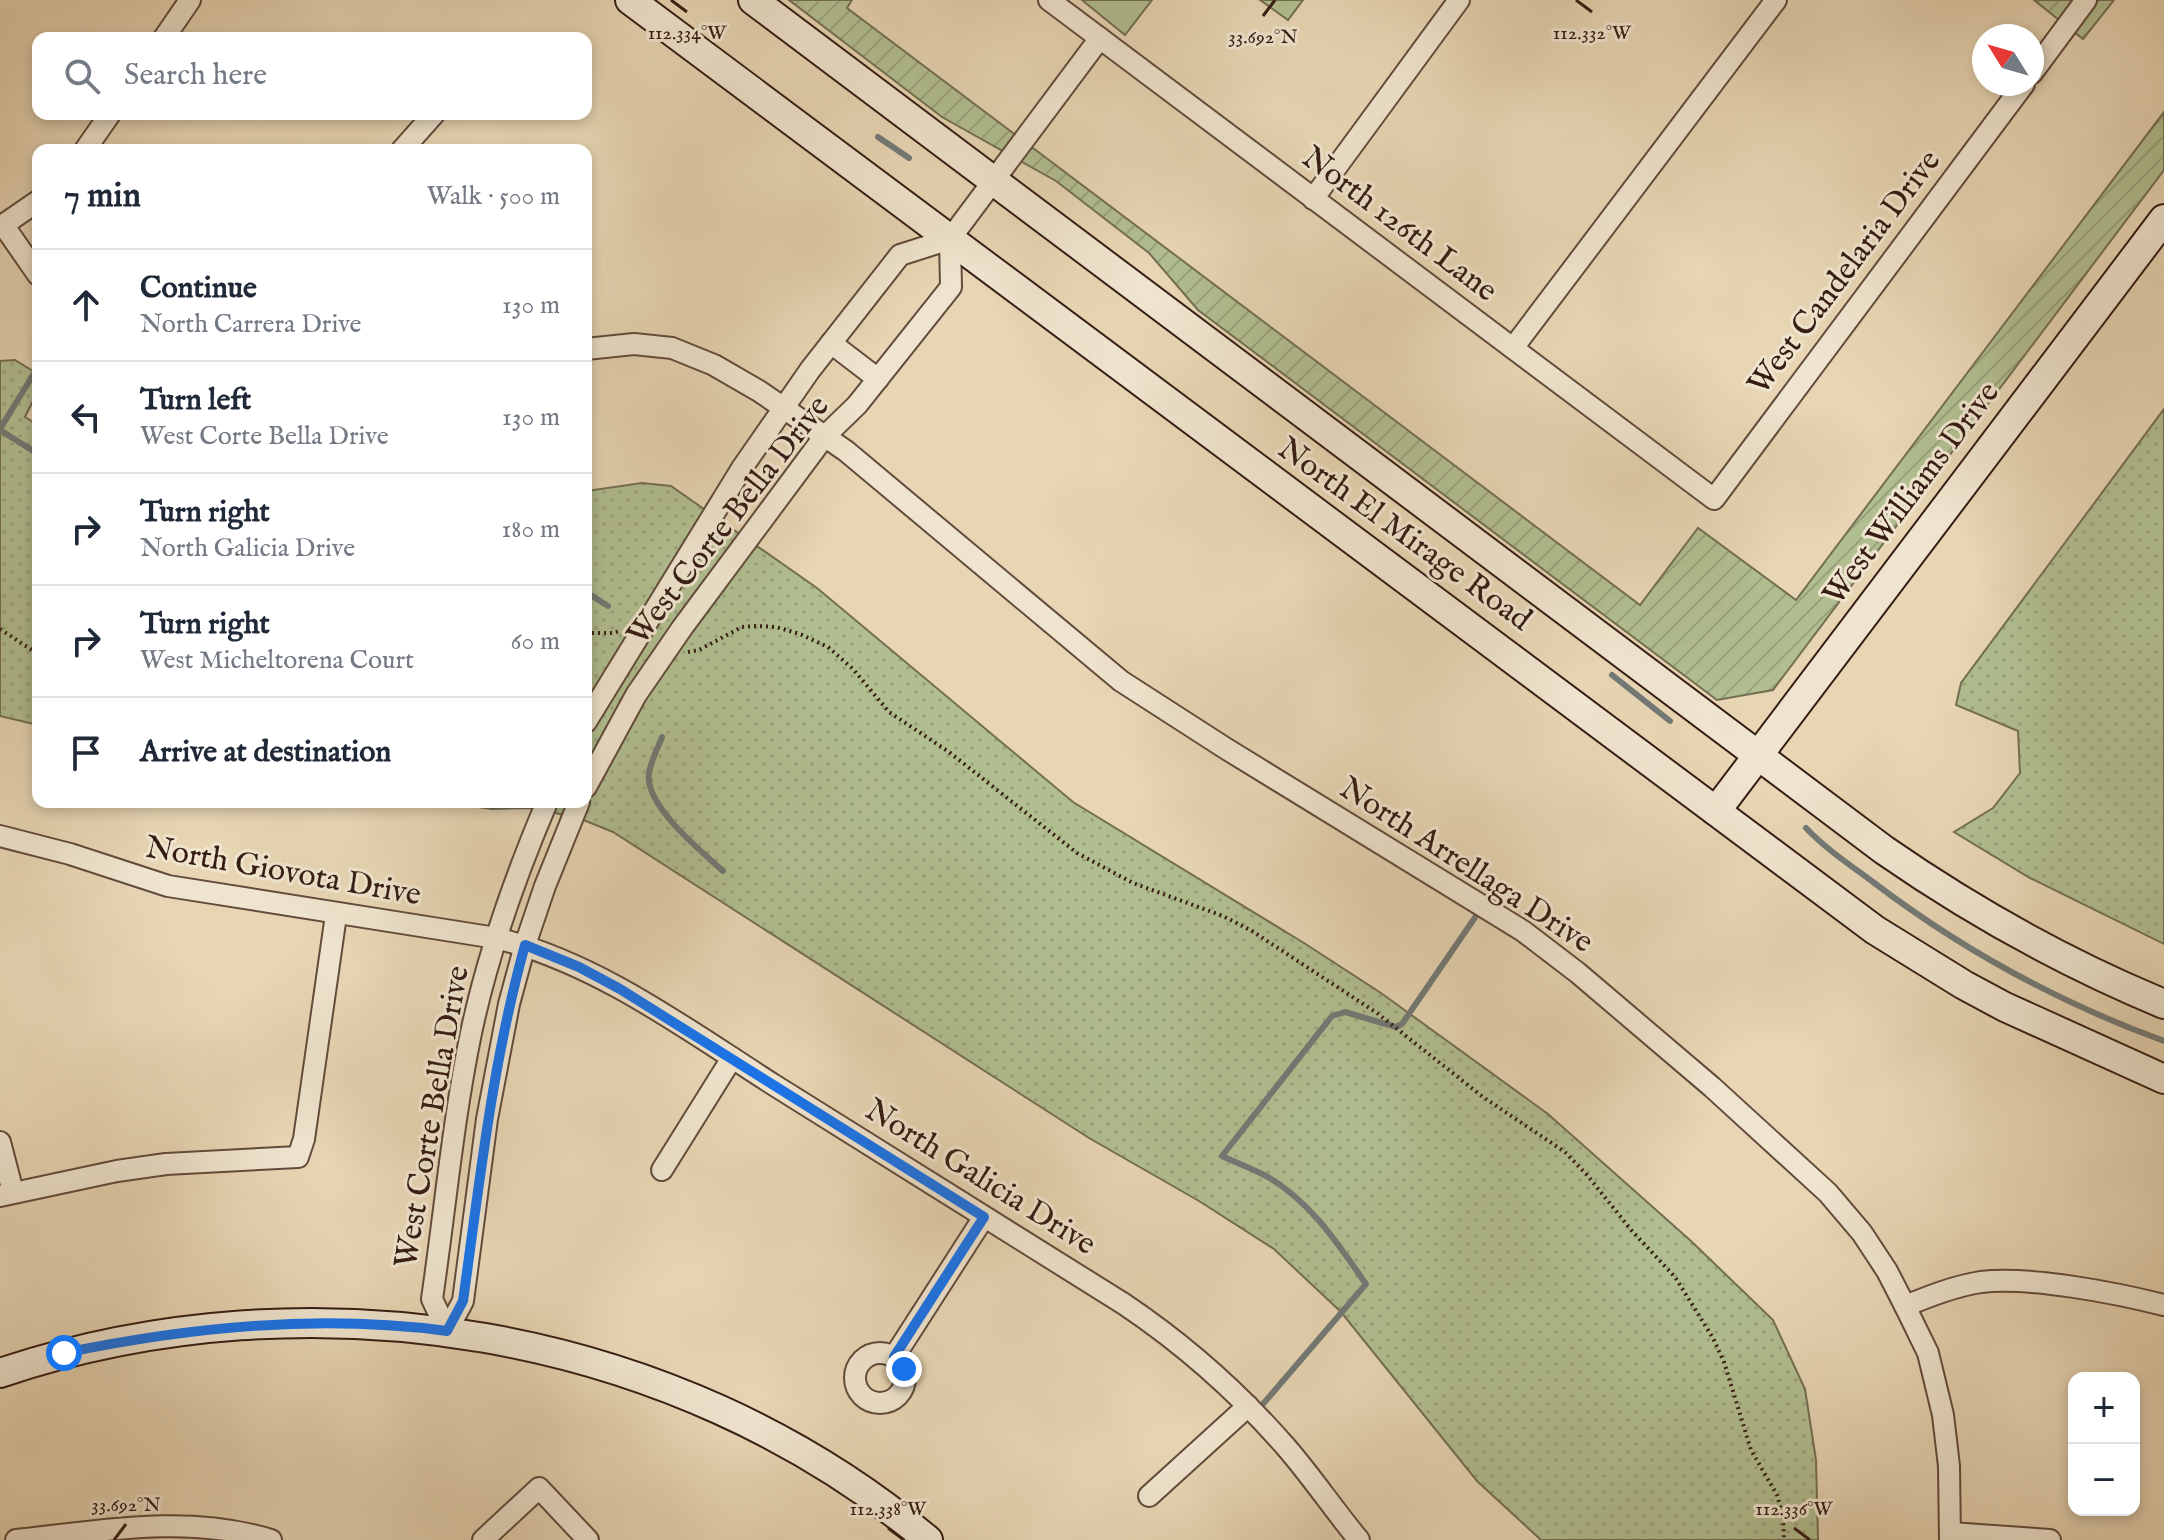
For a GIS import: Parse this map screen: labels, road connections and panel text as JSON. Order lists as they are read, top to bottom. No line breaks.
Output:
{"streets":{"main road":["West Williams Drive","North El Mirage Road"],"street":["North 126th Lane","West Candelaria Drive","West Corte Bella Drive","North Arrellaga Drive","North Giovota Drive","North Galicia Drive"]},"crossings":[["North 126th Lane","West Candelaria Drive"],["West Williams Drive","North El Mirage Road"],["West Corte Bella Drive","North El Mirage Road"],["West Corte Bella Drive","North Arrellaga Drive"],["West Corte Bella Drive","North Giovota Drive"],["West Corte Bella Drive","North Galicia Drive"],["North Giovota Drive","North Galicia Drive"]],"north":"top left","page":{"search":"Search here","heading":["7 min","Walk · 500 m"],"list":[["Continue","North Carrera Drive","130 m"],["Turn left","West Corte Bella Drive","130 m"],["Turn right","North Galicia Drive","180 m"],["Turn right","West Micheltorena Court","60 m"],"Arrive at destination"],"map_buttons":["+","−"]},"coordinates":["112.334°W","112.332°W","33.692°N","112.338°W","112.336°W"]}
